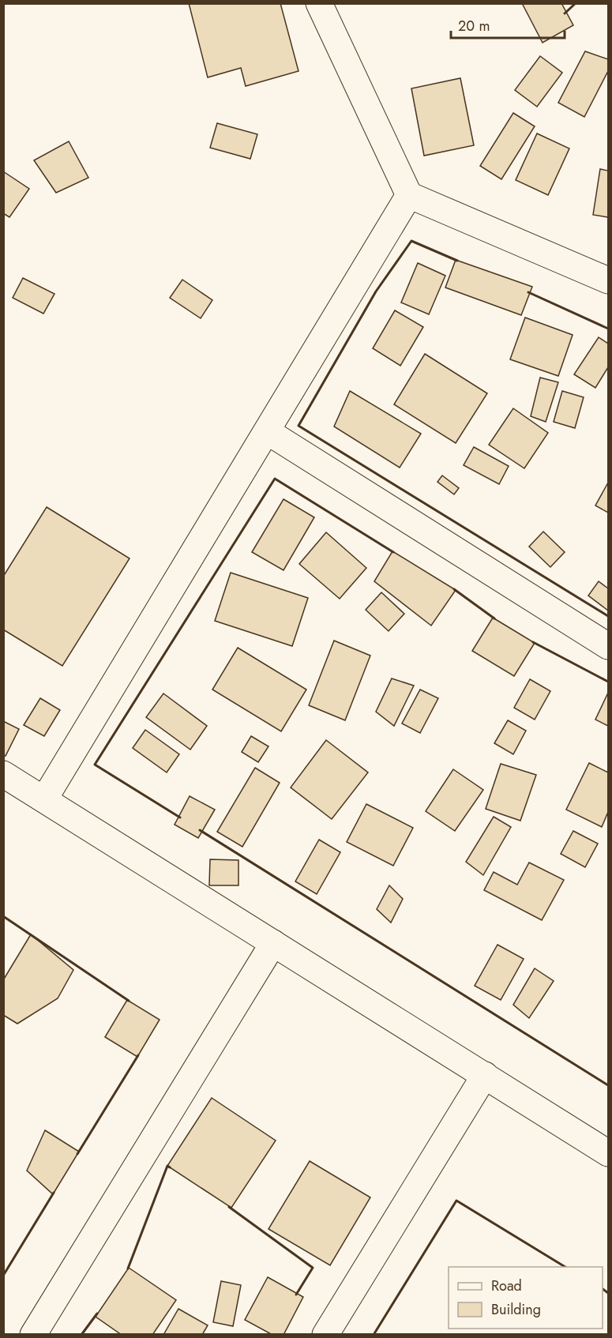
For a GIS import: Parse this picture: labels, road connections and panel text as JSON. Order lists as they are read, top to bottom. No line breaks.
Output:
{"legend":["Road","Building"],"scale_bar":"20 m"}
